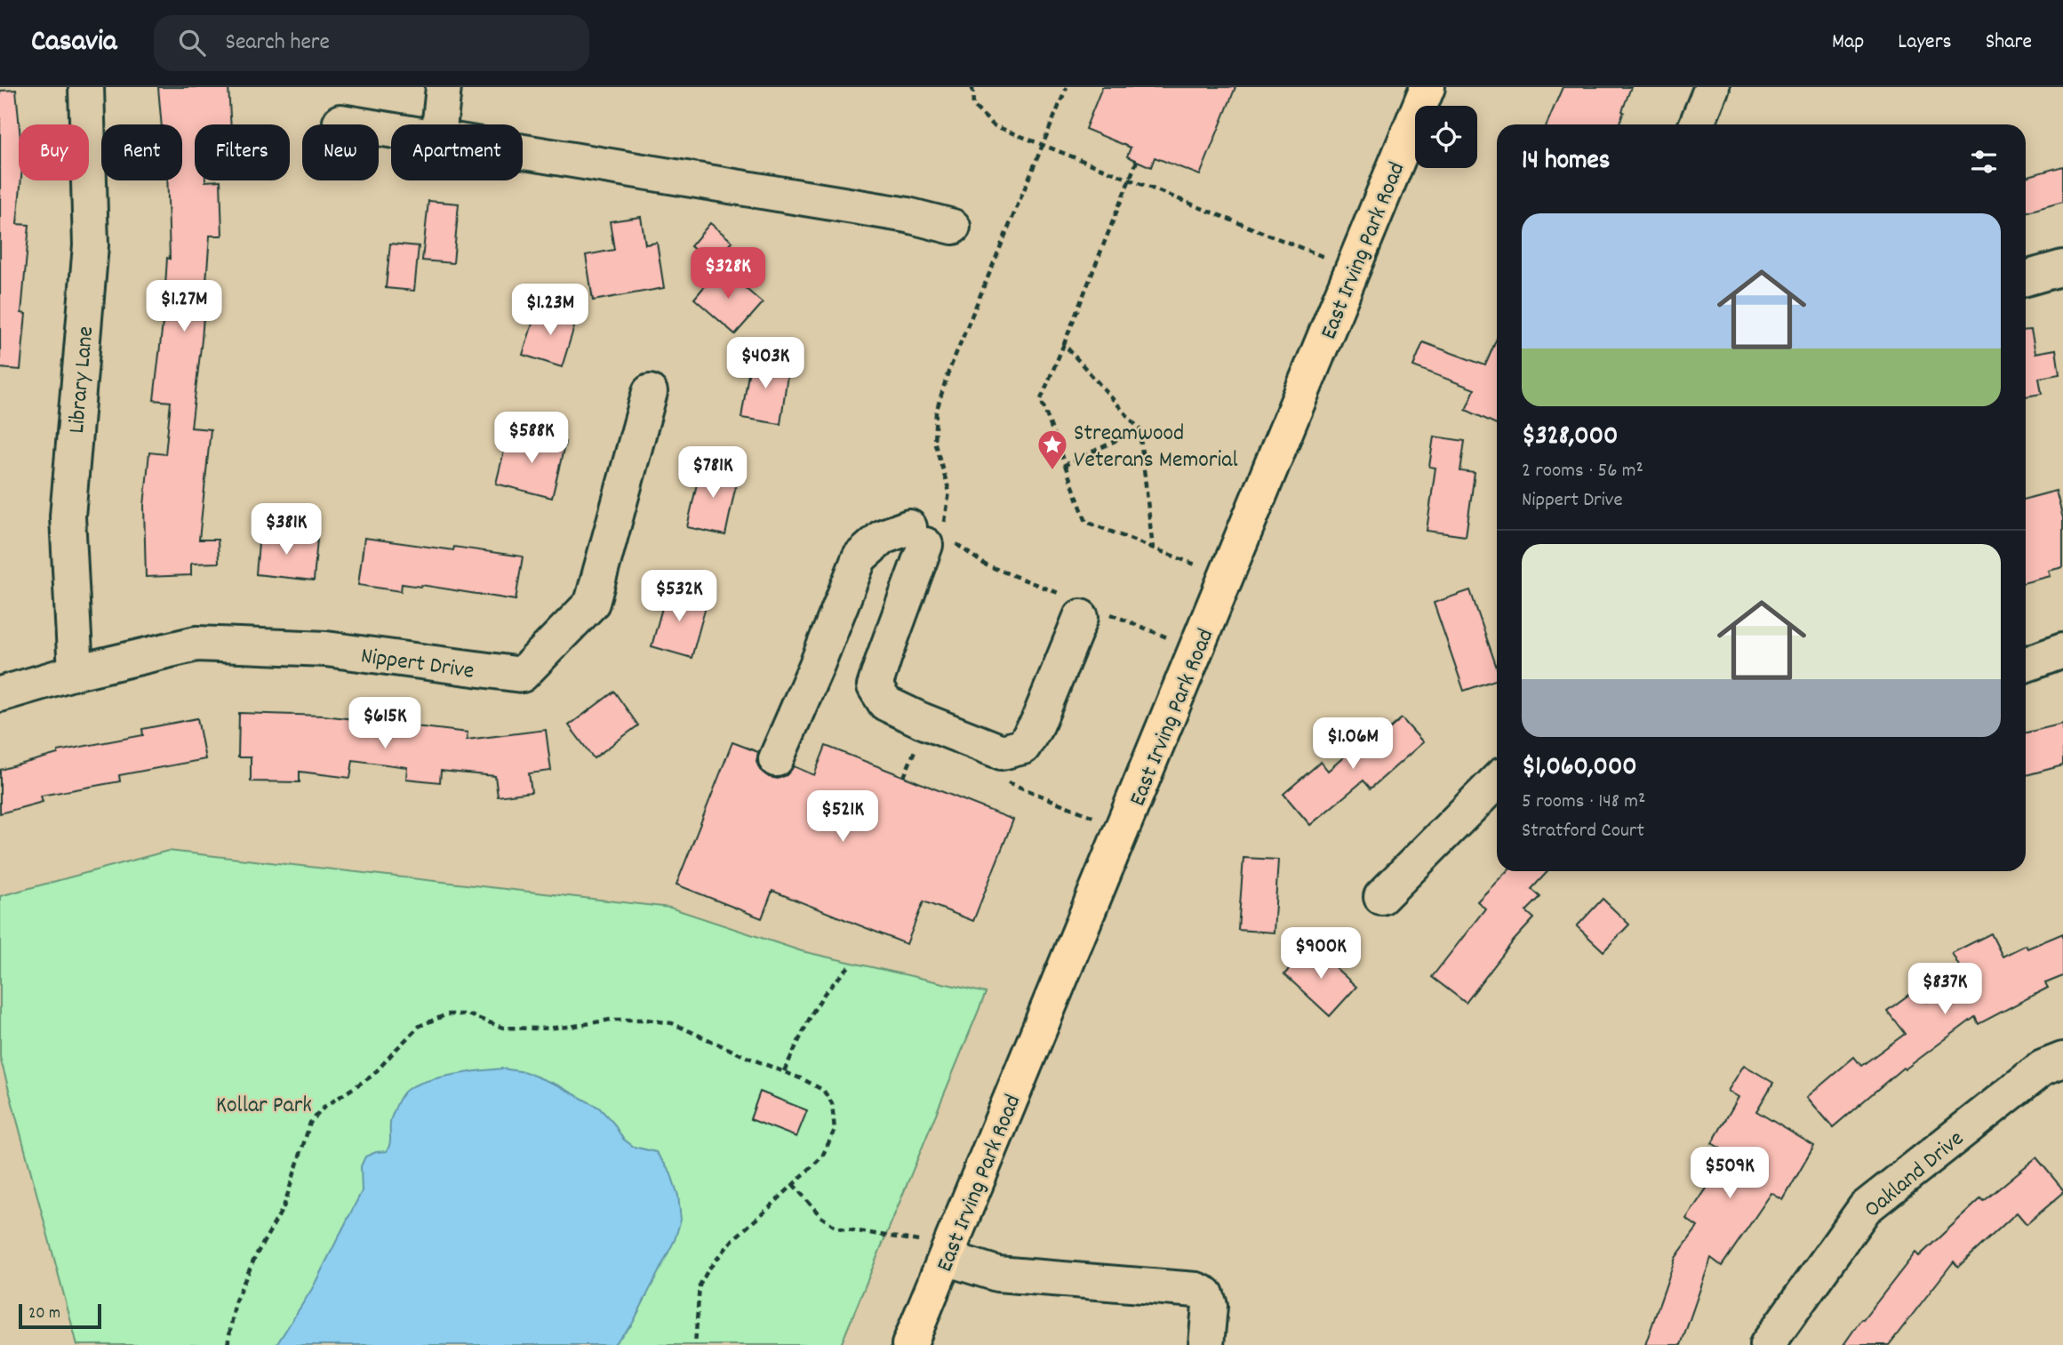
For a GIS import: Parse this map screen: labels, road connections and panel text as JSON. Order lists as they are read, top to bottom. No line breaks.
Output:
{"streets":{"main road":["East Irving Park Road"],"street":["Library Lane","Nippert Drive","Oakland Drive"]},"crossings":[["Library Lane","Nippert Drive"]],"parks":["Kollar Park"],"places":{"place":["Streamwood Veterans Memorial"]},"scale_bar":"20 m","page":{"header":"Casavia","search":"Search here","nav":["Map","Layers","Share"],"chip":["Buy","Rent","Filters","New","Apartment"],"heading":"14 homes","list":[{"name":"$328,000","note":"2 rooms · 56 m² · Nippert Drive"},{"name":"$1,060,000","note":"5 rooms · 148 m² · Stratford Court"}],"price":["$328K","$1.27M","$1.23M","$403K","$588K","$781K","$381K","$532K","$615K","$1.06M","$521K","$900K","$837K","$509K"],"scale":"20 m"}}
